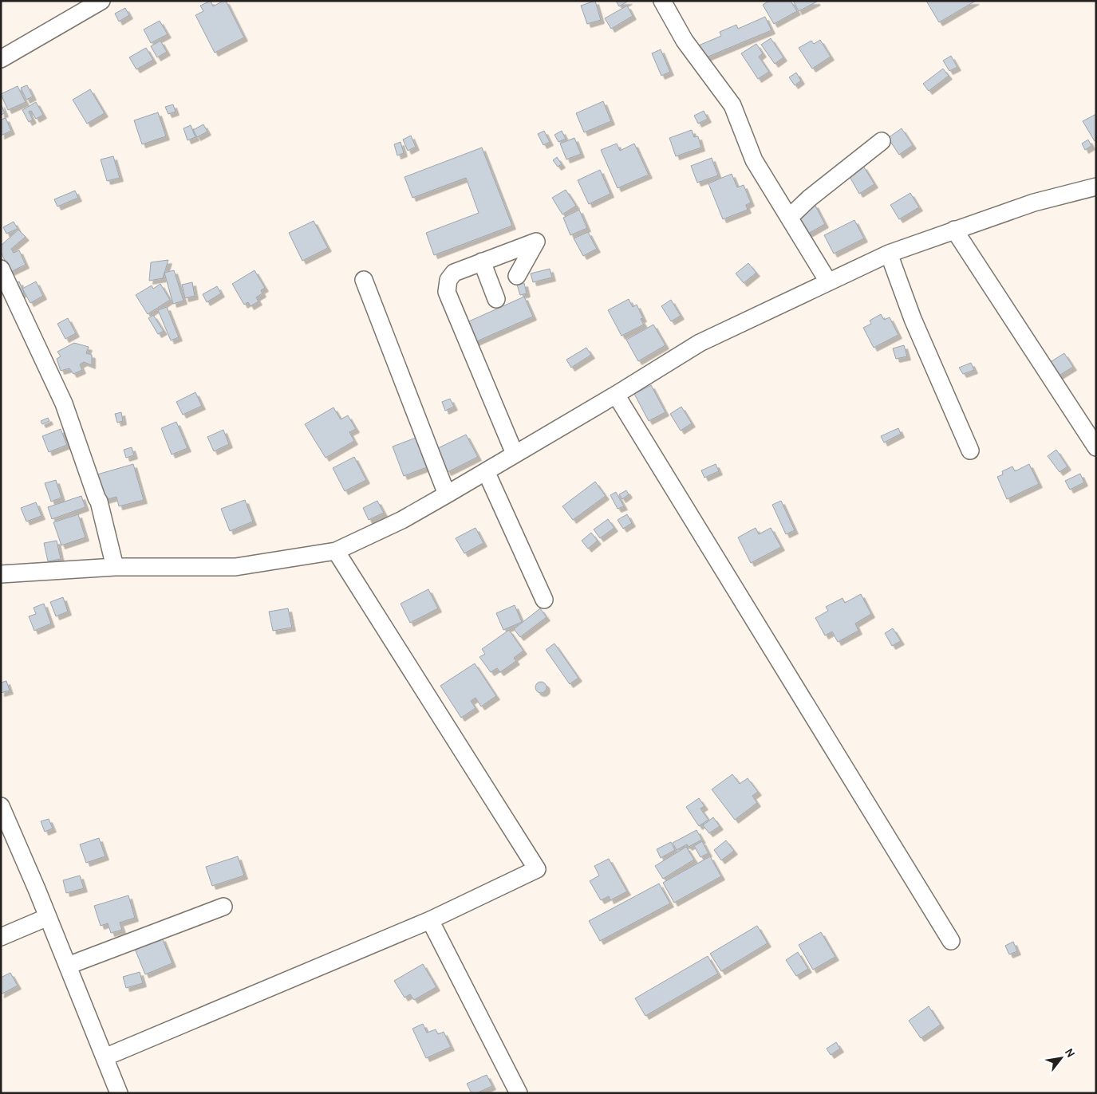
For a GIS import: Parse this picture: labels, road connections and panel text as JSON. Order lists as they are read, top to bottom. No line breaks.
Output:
{"north":"top right"}
